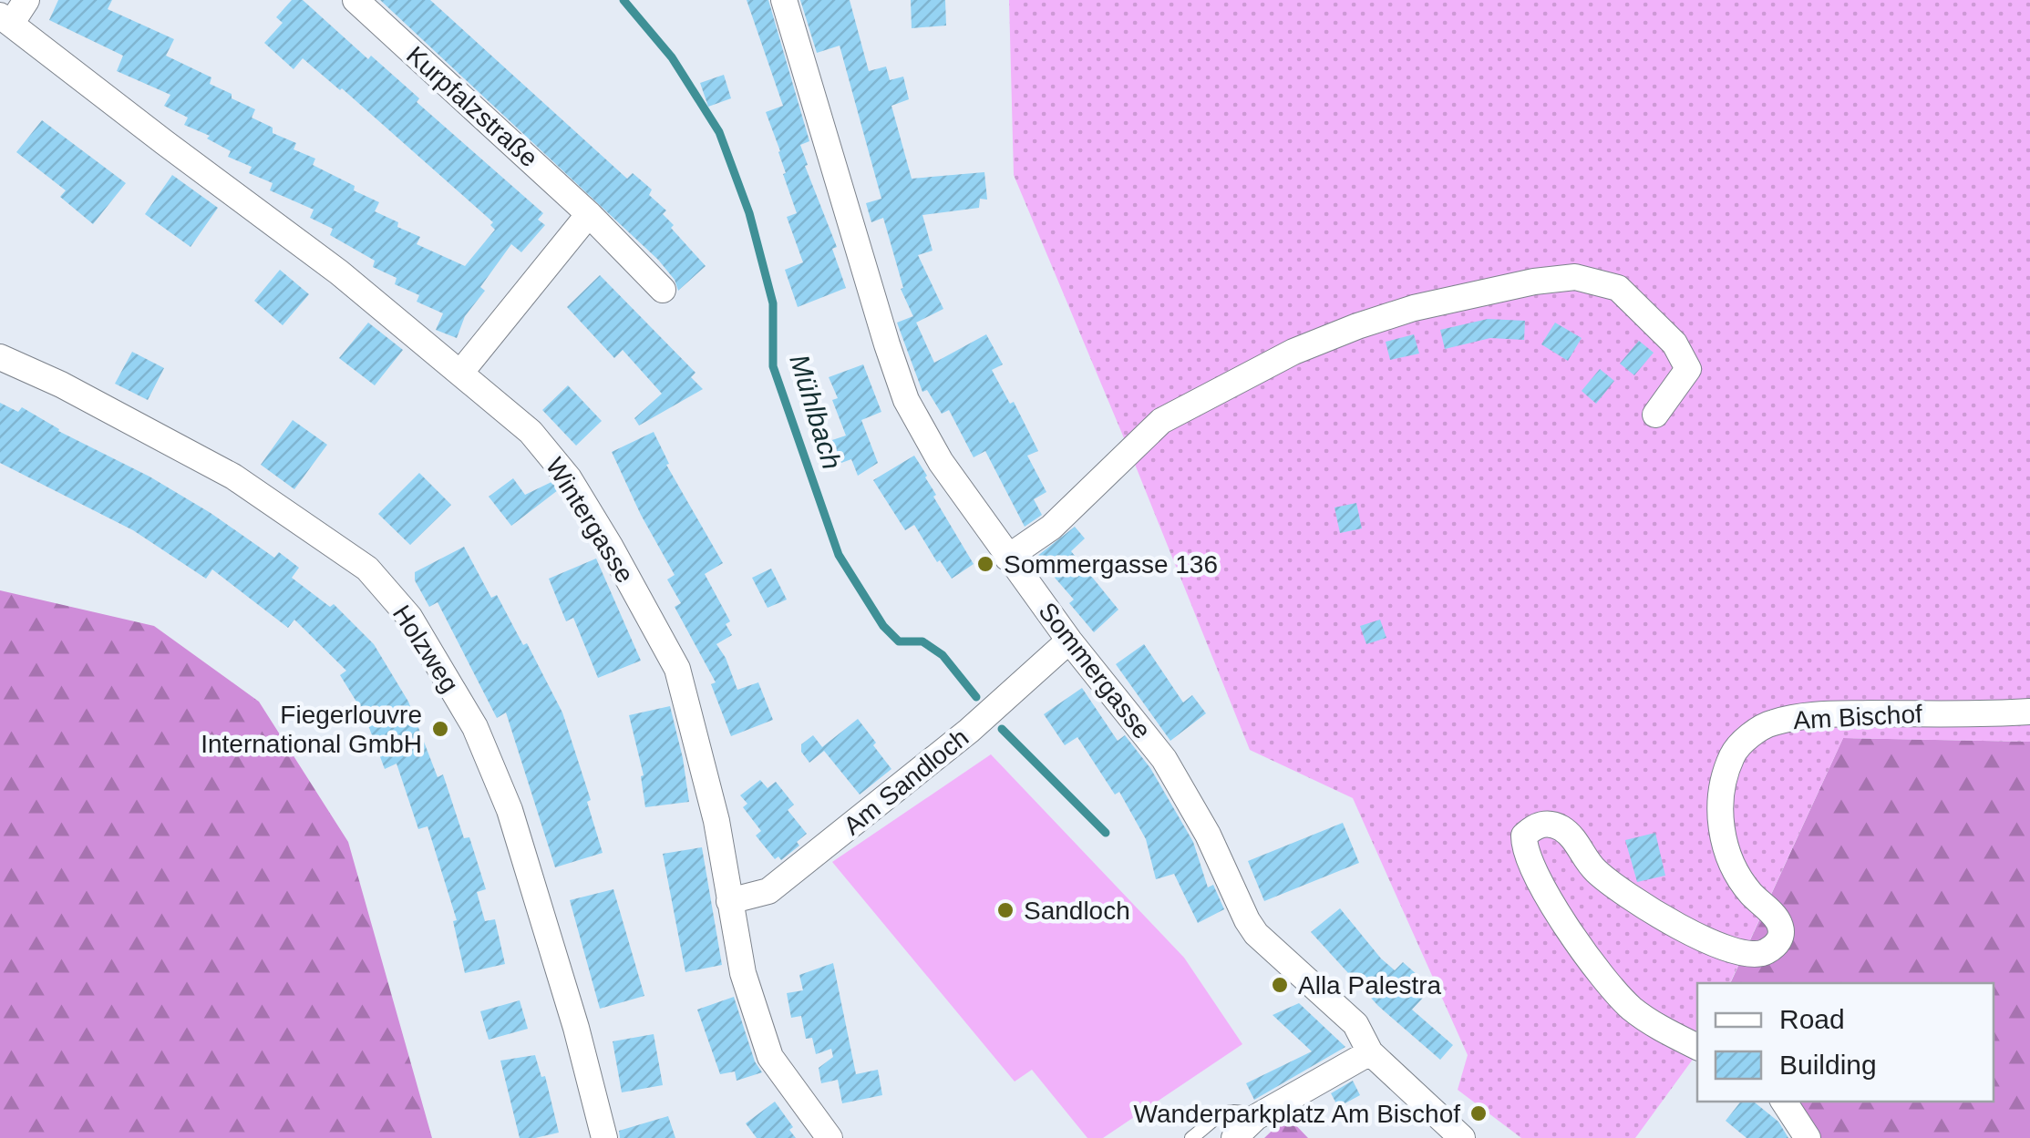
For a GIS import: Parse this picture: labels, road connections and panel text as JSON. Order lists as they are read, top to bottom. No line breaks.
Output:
{"streets":{"street":["Kurpfalzstraße","Wintergasse","Holzweg","Sommergasse","Am Bischof","Am Sandloch"]},"crossings":[["Wintergasse","Am Sandloch"],["Sommergasse","Am Sandloch"]],"water":["Mühlbach"],"places":["Sommergasse 136","Fiegerlouvre International GmbH","Sandloch","Alla Palestra","Wanderparkplatz Am Bischof"],"legend":["Road","Building"]}
